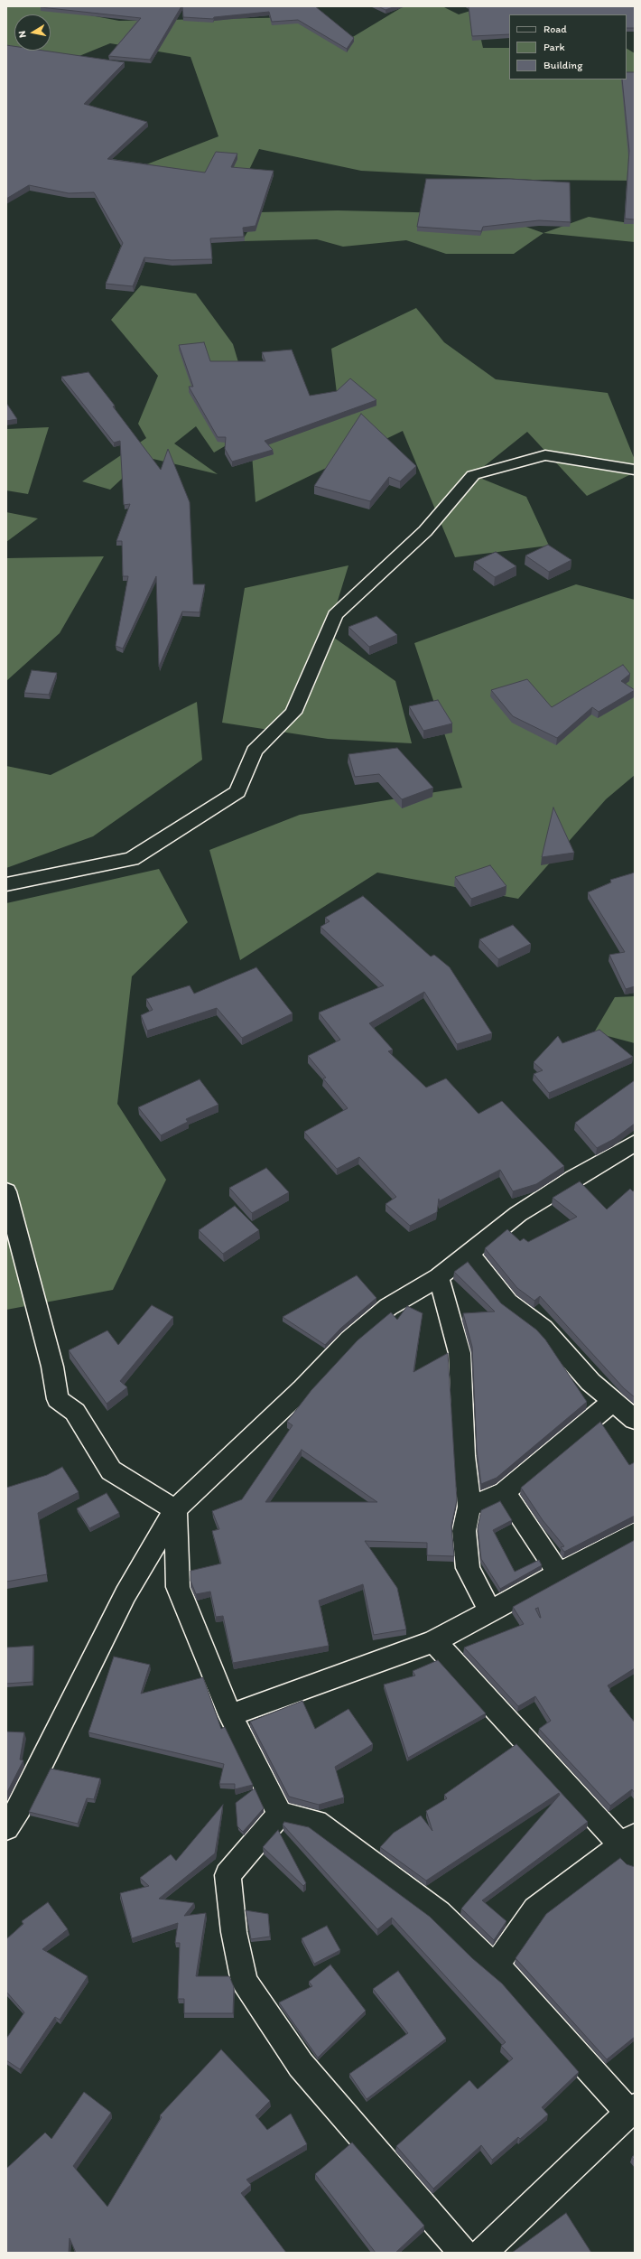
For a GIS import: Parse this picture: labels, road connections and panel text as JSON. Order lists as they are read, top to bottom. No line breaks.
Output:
{"legend":["Road","Park","Building"],"north":"left"}
